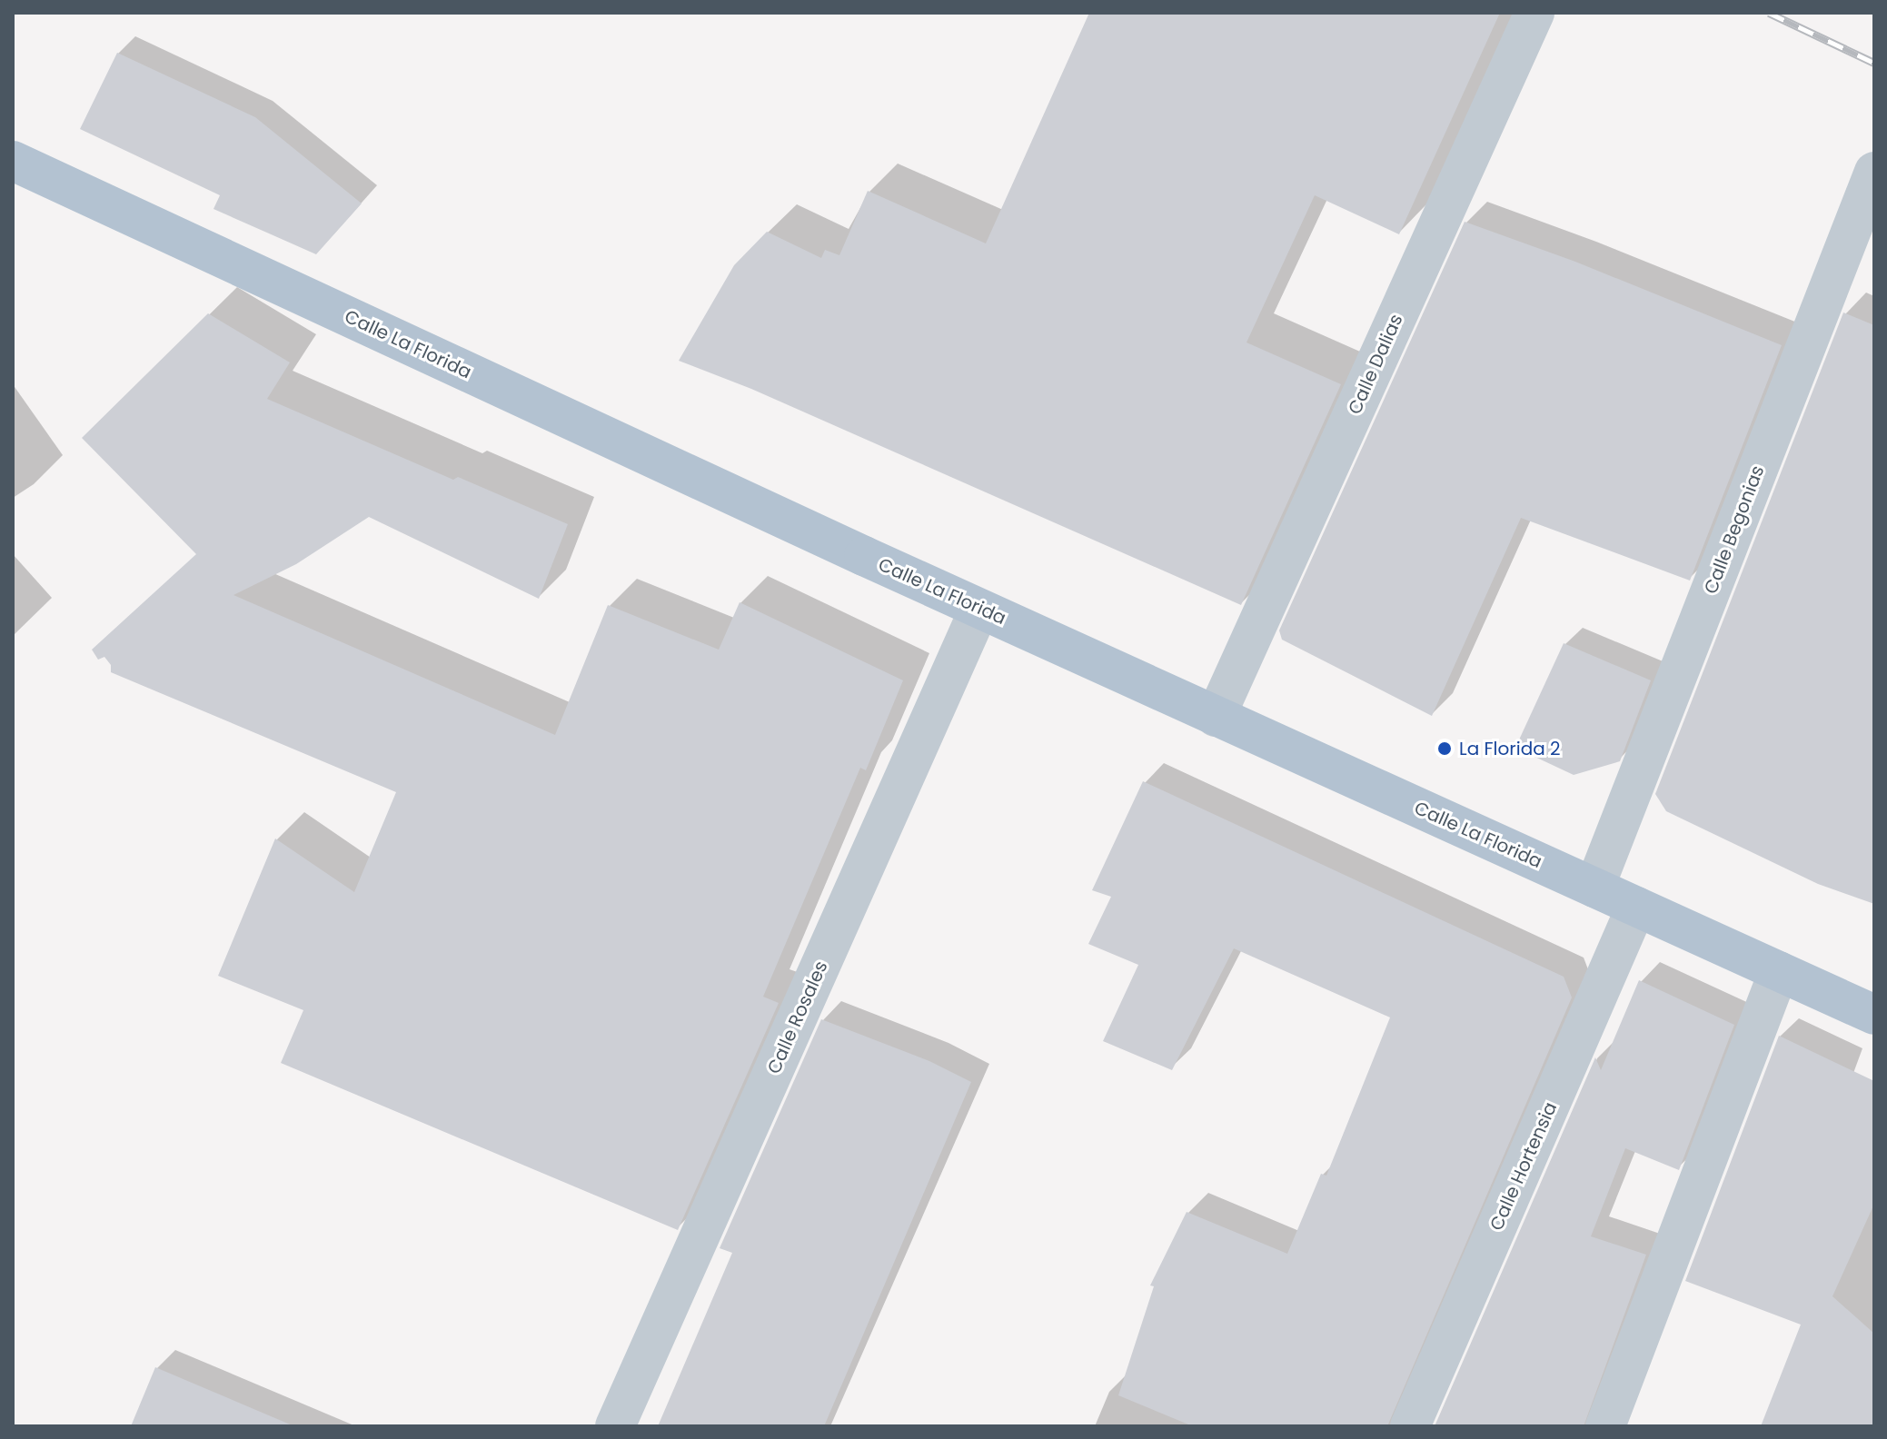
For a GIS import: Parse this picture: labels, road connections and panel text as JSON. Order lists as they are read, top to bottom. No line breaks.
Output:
{"streets":{"main road":["Calle La Florida"],"street":["Calle Dalias","Calle Begonias","Calle Rosales","Calle Hortensia"]},"crossings":[["Calle La Florida","Calle Dalias"],["Calle La Florida","Calle Begonias"],["Calle La Florida","Calle Rosales"],["Calle La Florida","Calle Hortensia"]],"places":["La Florida 2"]}
